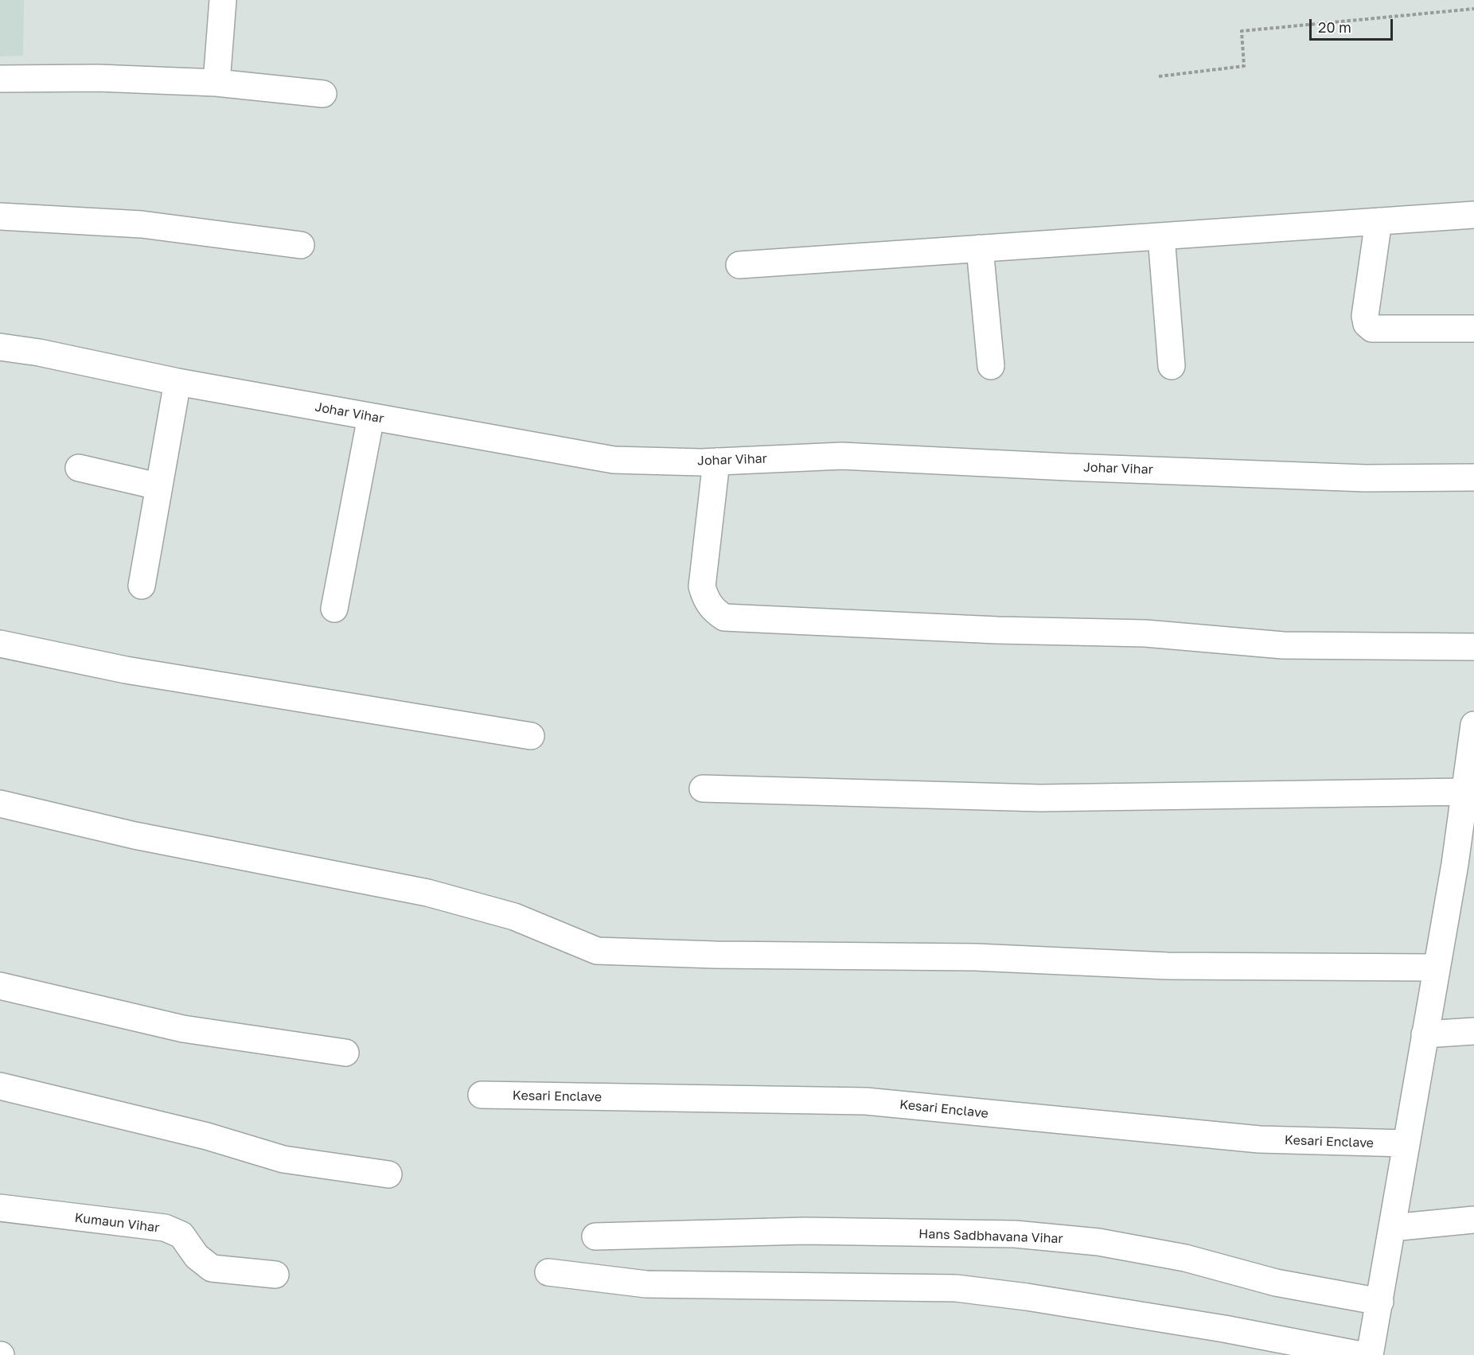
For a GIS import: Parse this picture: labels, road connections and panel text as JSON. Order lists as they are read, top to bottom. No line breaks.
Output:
{"streets":{"street":["Johar Vihar","Kesari Enclave","Kumaun Vihar","Hans Sadbhavana Vihar"]},"scale_bar":"20 m"}
